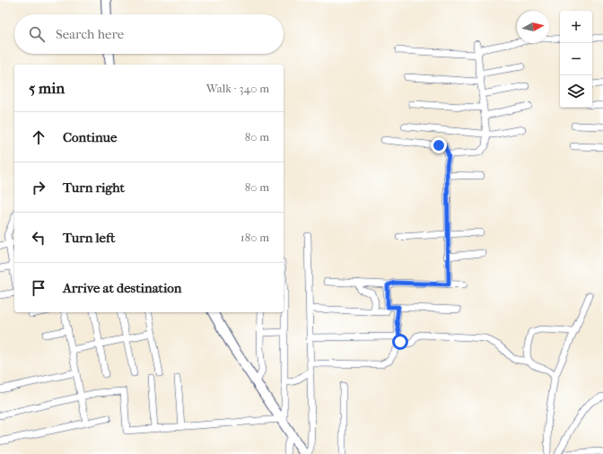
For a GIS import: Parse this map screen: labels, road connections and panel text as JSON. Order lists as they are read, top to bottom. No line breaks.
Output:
{"north":"right","page":{"map_buttons":["+","−"],"search":"Search here","heading":["5 min","Walk · 340 m"],"list":[["Continue","80 m"],["Turn right","80 m"],["Turn left","180 m"],"Arrive at destination"]}}
